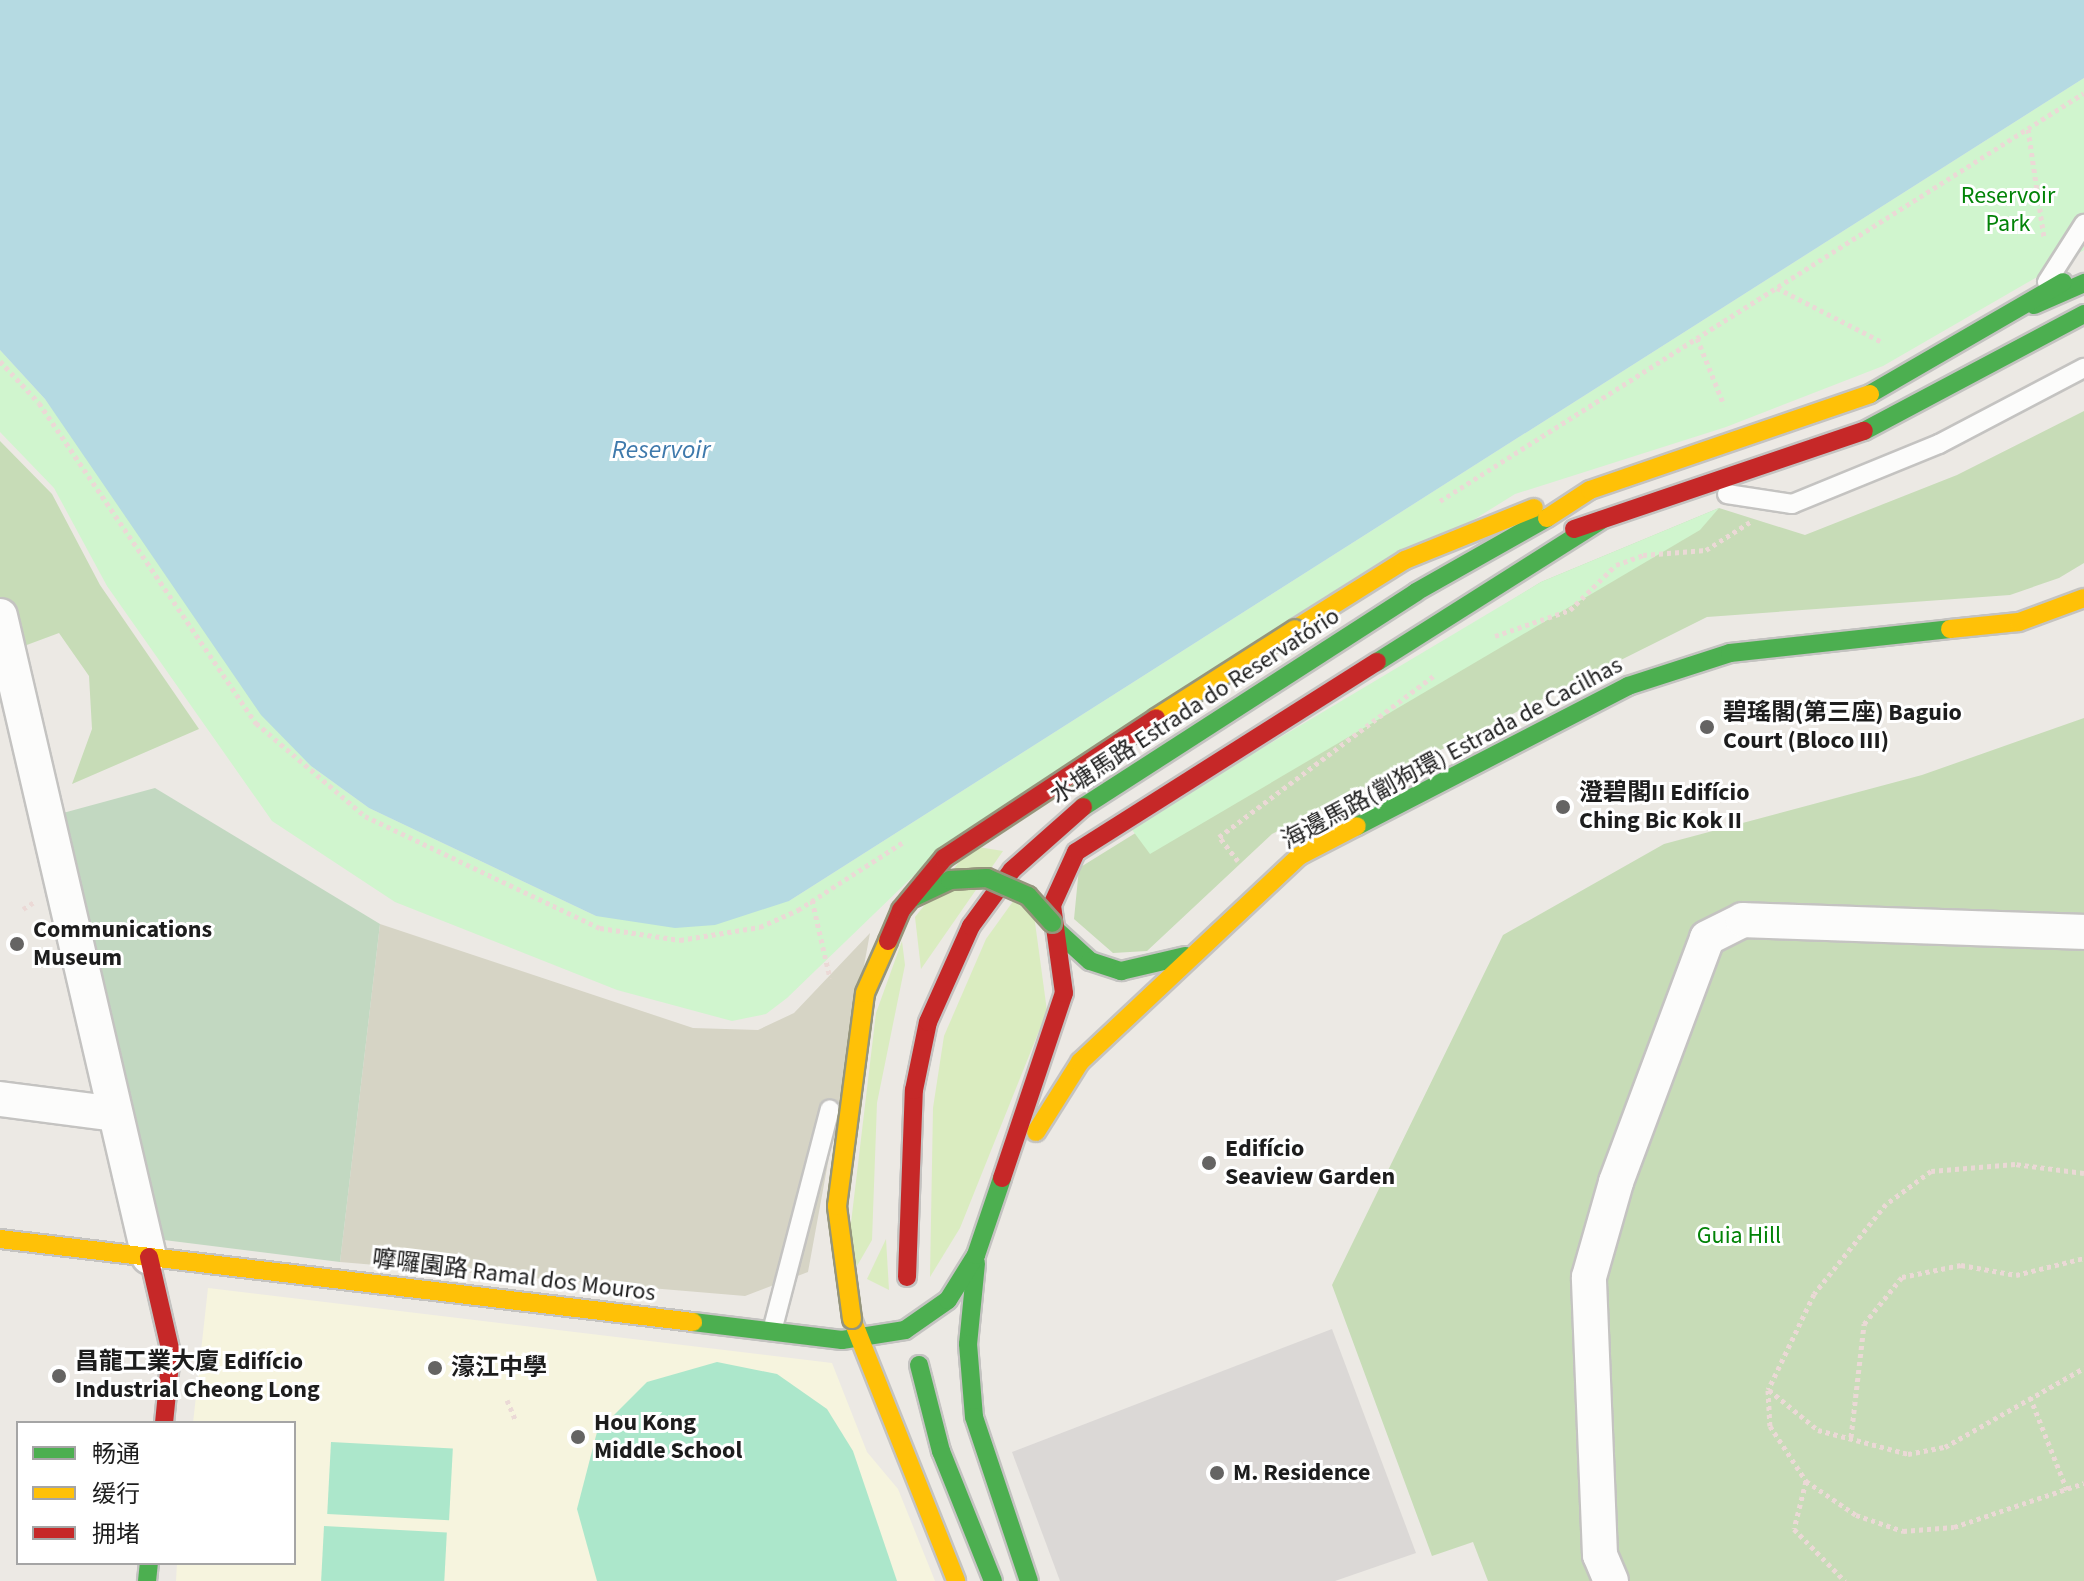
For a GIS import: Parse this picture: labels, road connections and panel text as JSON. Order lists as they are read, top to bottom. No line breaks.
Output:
{"streets":{"main road":["水塘馬路 Estrada do Reservatório","海邊馬路(劏狗環) Estrada de Cacilhas","嚤囉園路 Ramal dos Mouros"]},"water":["Reservoir"],"parks":["Reservoir Park","Guia Hill"],"places":["碧瑤閣(第三座) Baguio Court (Bloco III)","澄碧閣II Edifício Ching Bic Kok II","Communications Museum","Edifício Seaview Garden","濠江中學","昌龍工業大廈 Edifício Industrial Cheong Long","Hou Kong Middle School","M. Residence"],"legend":["畅通","缓行","拥堵"]}
